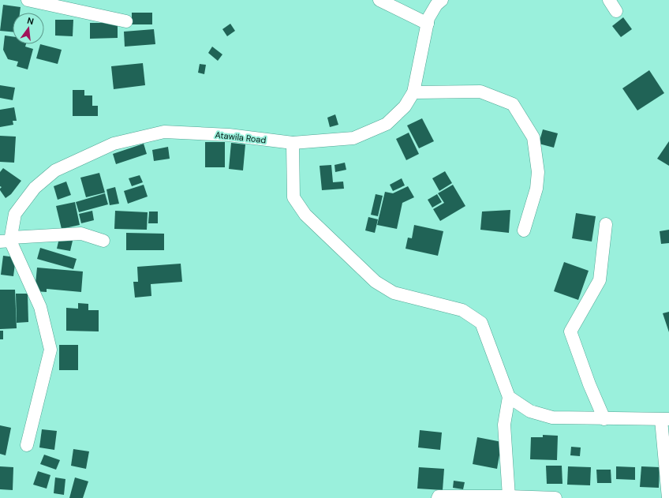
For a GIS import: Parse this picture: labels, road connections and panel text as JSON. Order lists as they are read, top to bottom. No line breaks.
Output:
{"streets":{"street":["Atawila Road"]},"north":"top"}
